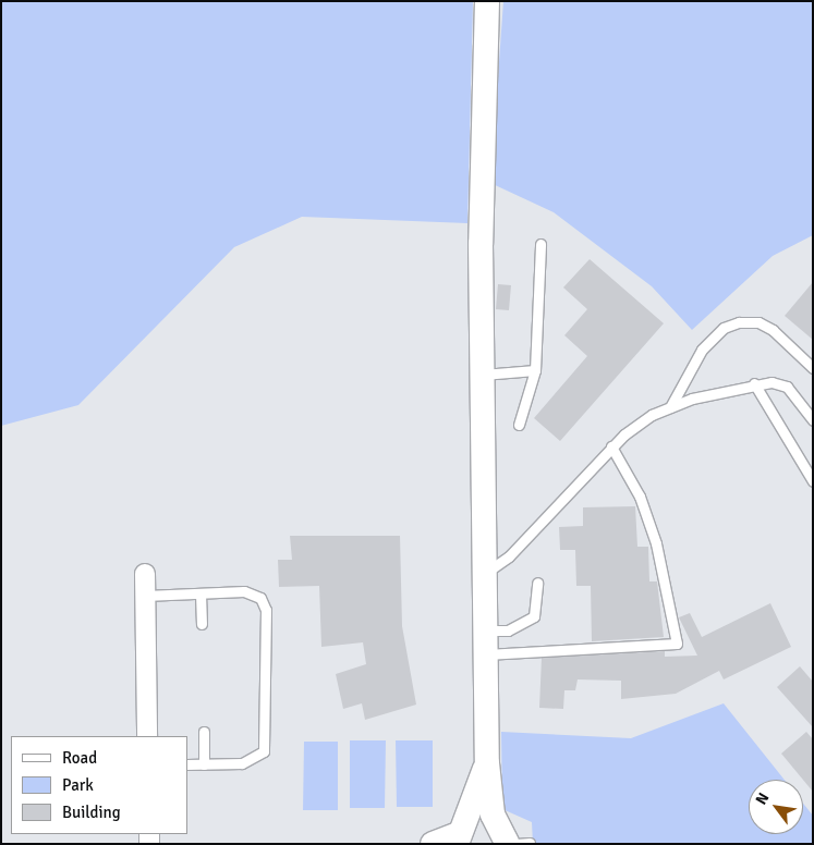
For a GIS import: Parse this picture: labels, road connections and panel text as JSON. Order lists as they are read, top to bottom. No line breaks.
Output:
{"legend":["Road","Park","Building"],"north":"top left"}
